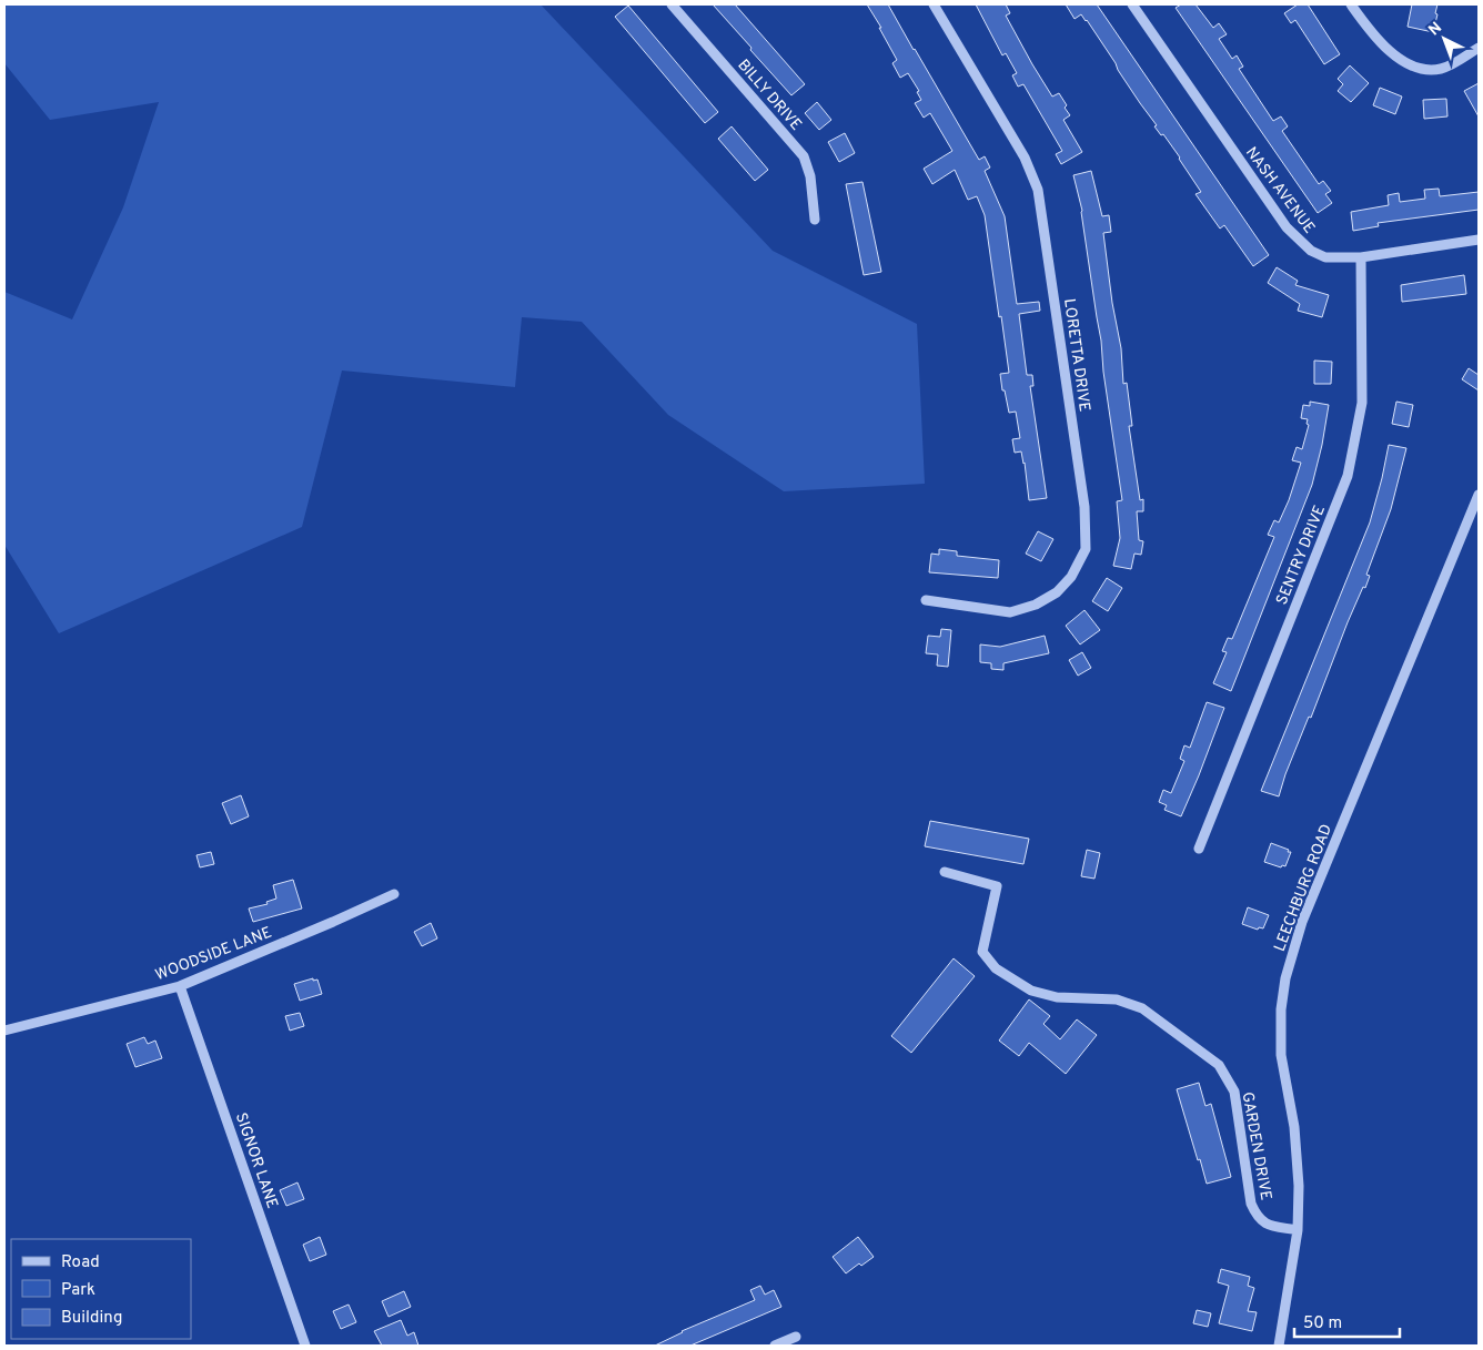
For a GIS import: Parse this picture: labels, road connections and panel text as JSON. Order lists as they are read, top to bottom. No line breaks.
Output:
{"streets":{"street":["BILLY DRIVE","NASH AVENUE","LORETTA DRIVE","SENTRY DRIVE","LEECHBURG ROAD","WOODSIDE LANE","GARDEN DRIVE","SIGNOR LANE"]},"crossings":[["NASH AVENUE","SENTRY DRIVE"],["LEECHBURG ROAD","GARDEN DRIVE"],["WOODSIDE LANE","SIGNOR LANE"]],"legend":["Road","Park","Building"],"scale_bar":"50 m","north":"top left"}
